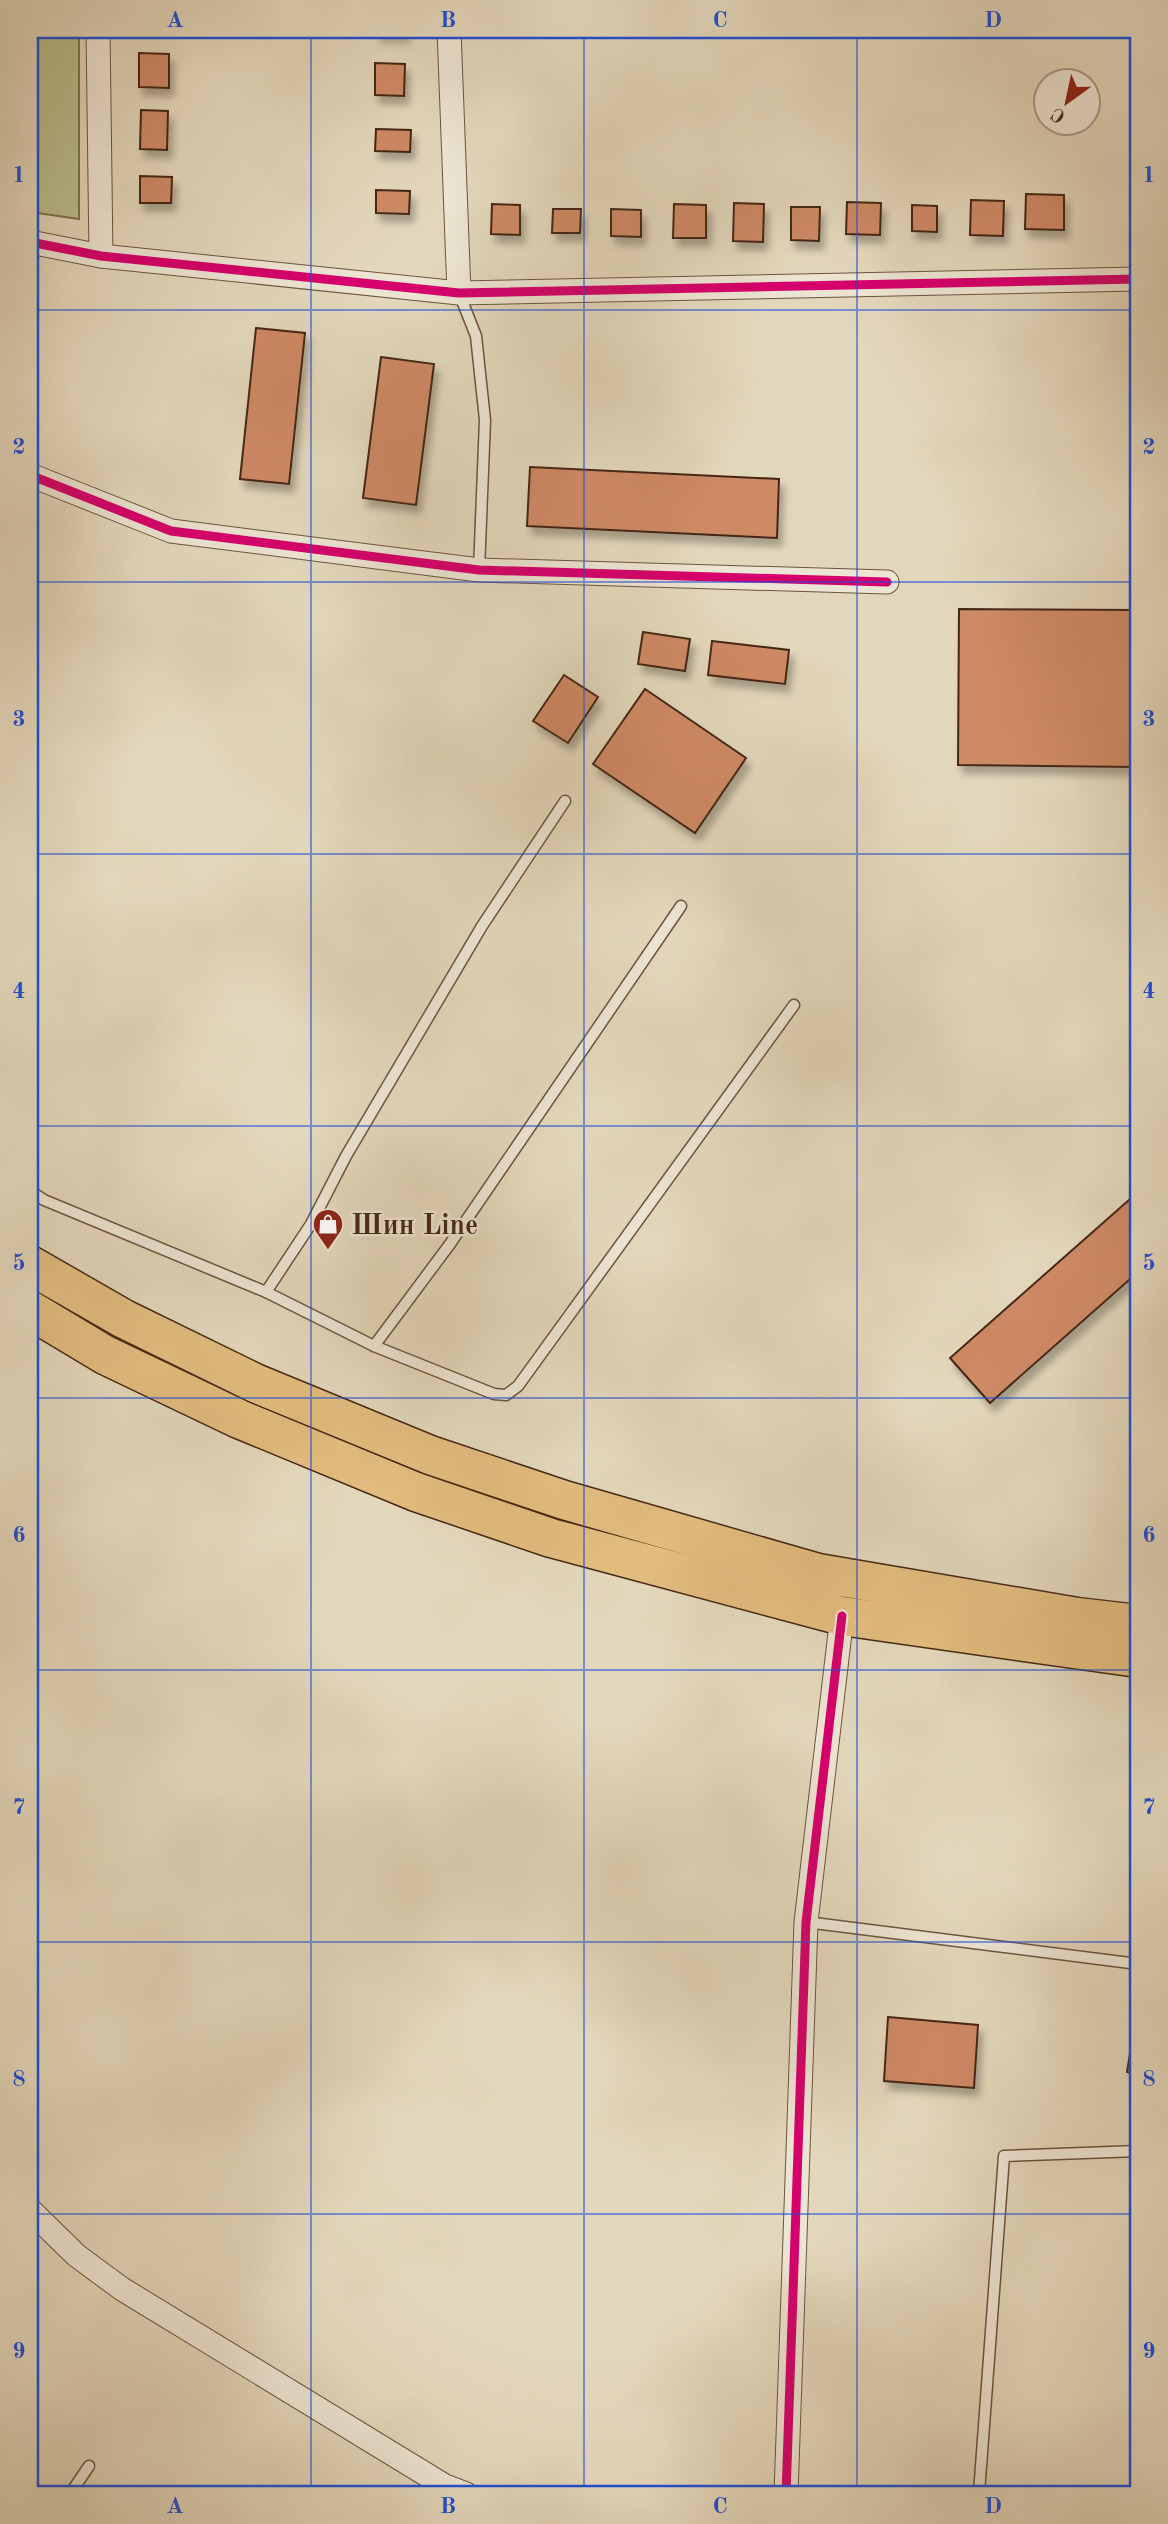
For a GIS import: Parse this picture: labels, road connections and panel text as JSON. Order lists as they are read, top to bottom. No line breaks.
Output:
{"places":{"shop":["Шин Line"]},"north":"bottom left","grid":{"columns":["A","B","C","D"],"rows":["1","2","3","4","5","6","7","8","9"]}}
